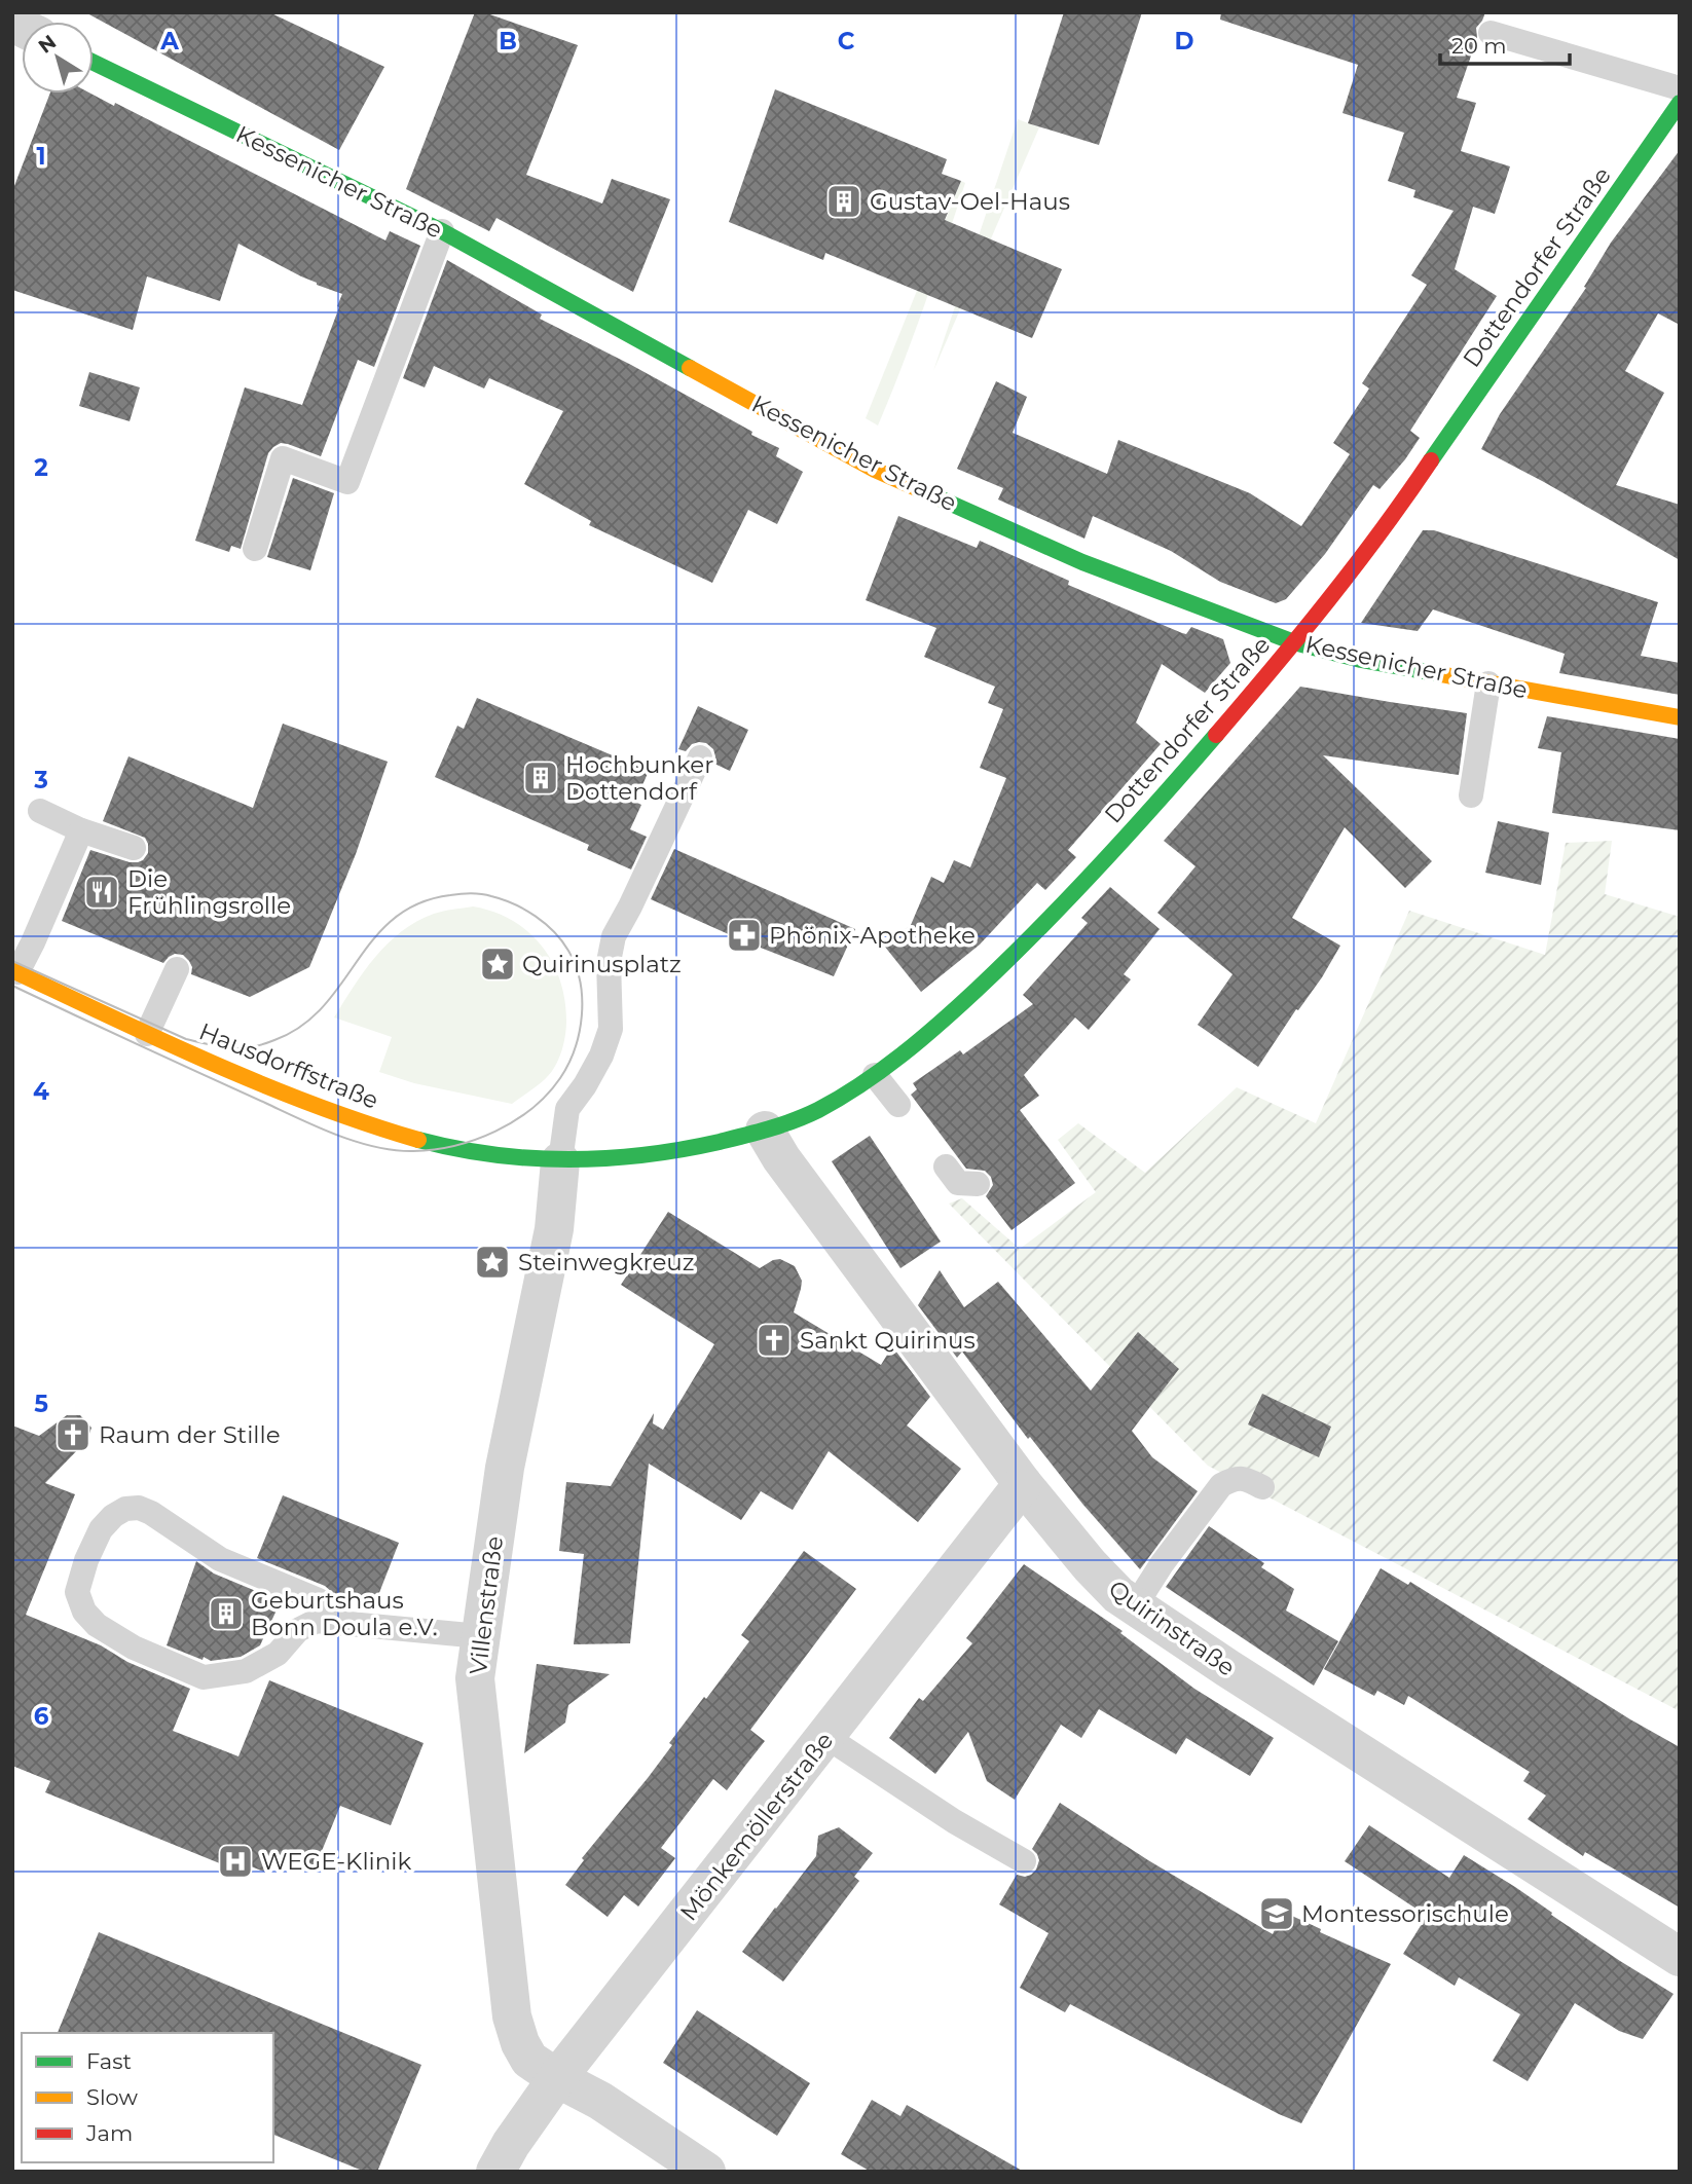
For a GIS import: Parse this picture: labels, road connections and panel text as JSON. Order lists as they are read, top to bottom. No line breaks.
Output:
{"streets":{"main road":["Kessenicher Straße","Dottendorfer Straße","Hausdorffstraße"],"street":["Villenstraße","Quirinstraße","Mönkemöllerstraße"]},"crossings":[["Kessenicher Straße","Dottendorfer Straße"],["Dottendorfer Straße","Hausdorffstraße"],["Dottendorfer Straße","Villenstraße"],["Dottendorfer Straße","Quirinstraße"],["Hausdorffstraße","Villenstraße"],["Villenstraße","Mönkemöllerstraße"],["Quirinstraße","Mönkemöllerstraße"]],"places":{"building":["Gustav-Oel-Haus","Hochbunker Dottendorf","Geburtshaus Bonn Doula e.V."],"restaurant":["Die Frühlingsrolle"],"pharmacy":["Phönix-Apotheke"],"place":["Quirinusplatz","Steinwegkreuz"],"church":["Sankt Quirinus","Raum der Stille"],"hospital":["WEGE-Klinik"],"school or university":["Montessorischule"]},"legend":["Fast","Slow","Jam"],"scale_bar":"20 m","north":"top left","grid":{"columns":["A","B","C","D"],"rows":["1","2","3","4","5","6"]}}
